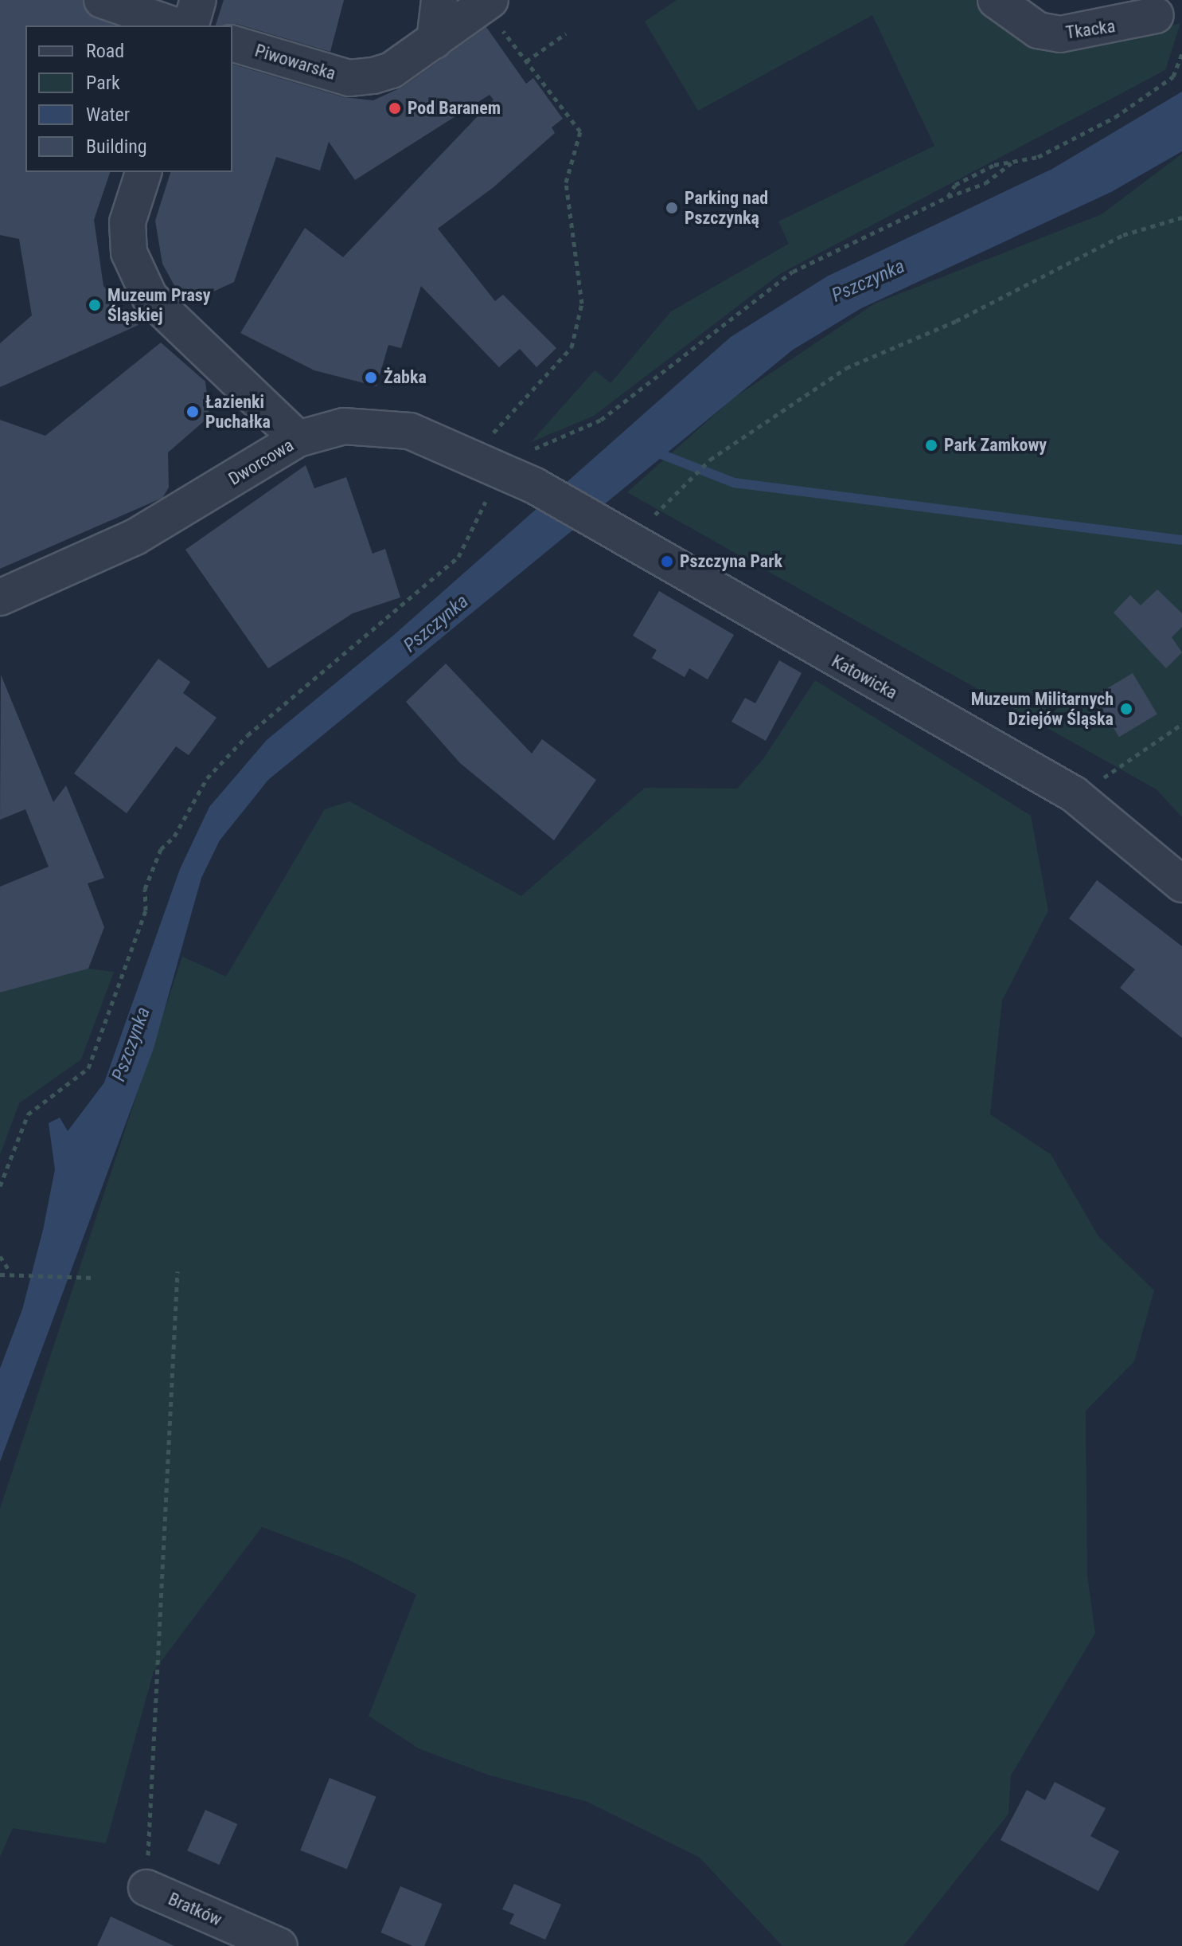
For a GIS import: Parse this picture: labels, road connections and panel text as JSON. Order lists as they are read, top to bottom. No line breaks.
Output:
{"streets":{"street":["Tkacka","Piwowarska","Dworcowa","Katowicka","Bratków"]},"crossings":[["Dworcowa","Katowicka"]],"water":["Pszczynka"],"places":["Pod Baranem","Parking nad Pszczynką","Muzeum Prasy Śląskiej","Żabka","Łazienki Puchałka","Park Zamkowy","Pszczyna Park","Muzeum Militarnych Dziejów Śląska"],"legend":["Road","Park","Water","Building"]}
